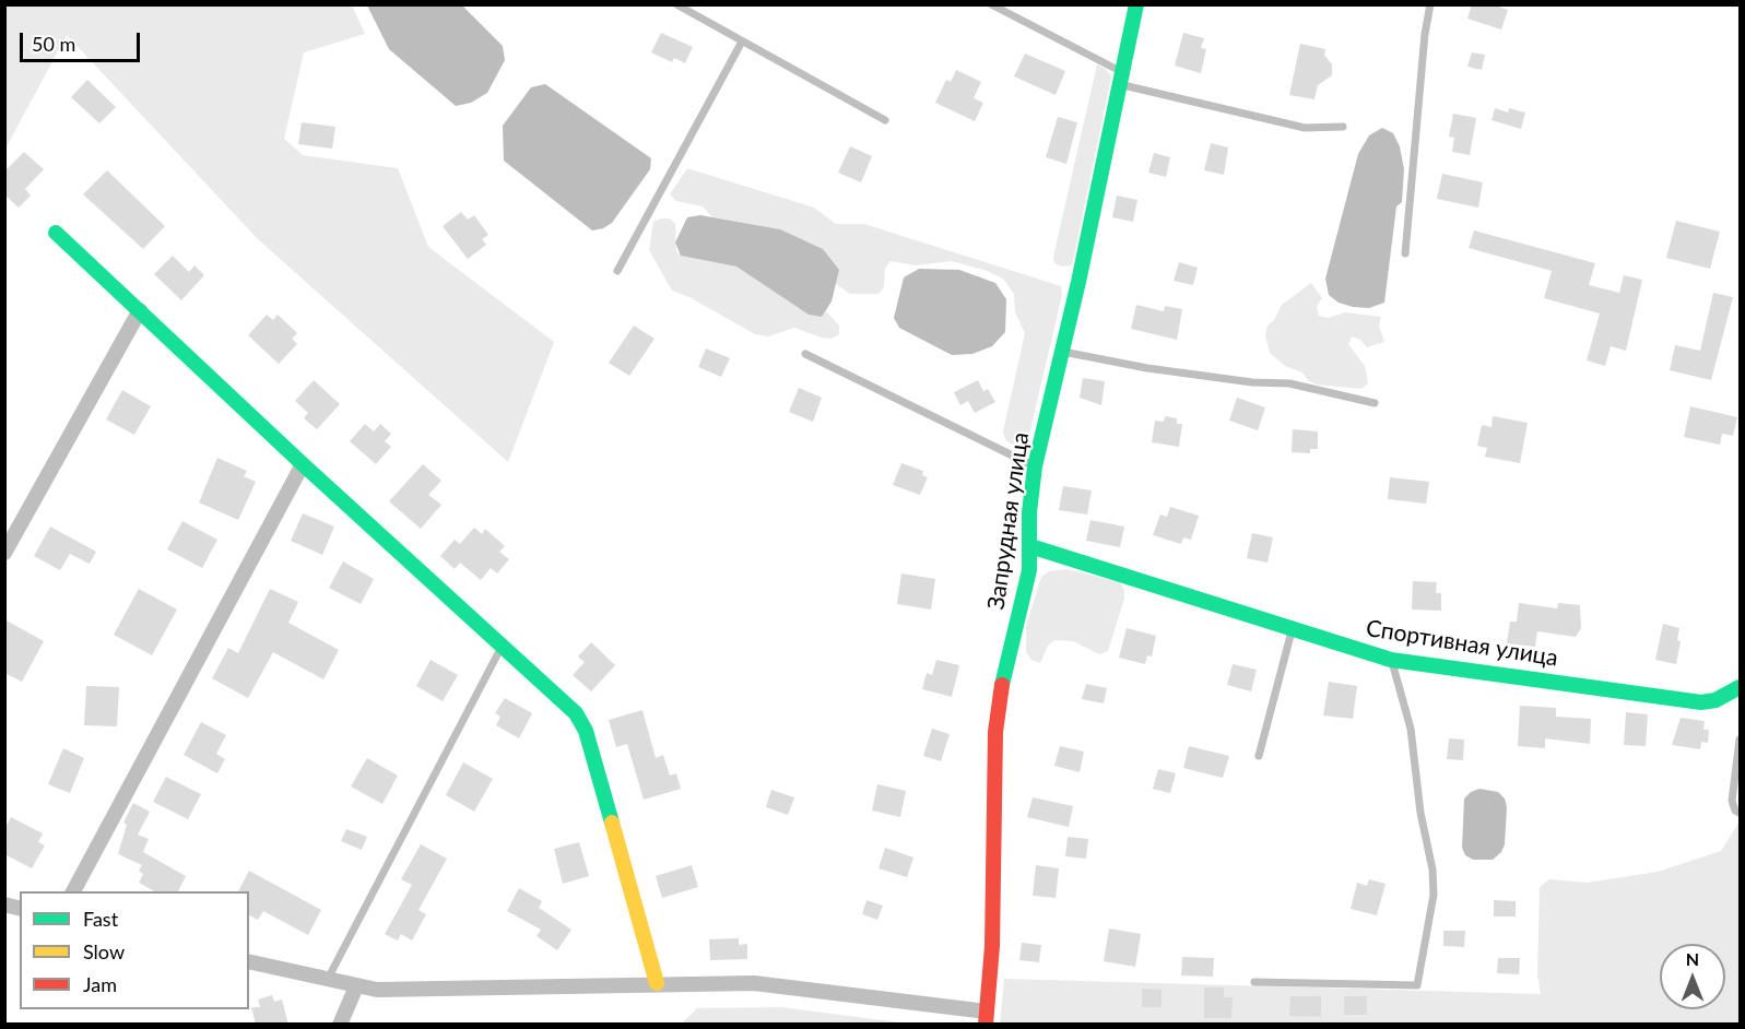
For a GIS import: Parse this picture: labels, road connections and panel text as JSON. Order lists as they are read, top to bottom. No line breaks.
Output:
{"streets":{"street":["Запрудная улица","Спортивная улица"]},"crossings":[["Запрудная улица","Спортивная улица"]],"legend":["Fast","Slow","Jam"],"scale_bar":"50 m","north":"top"}
